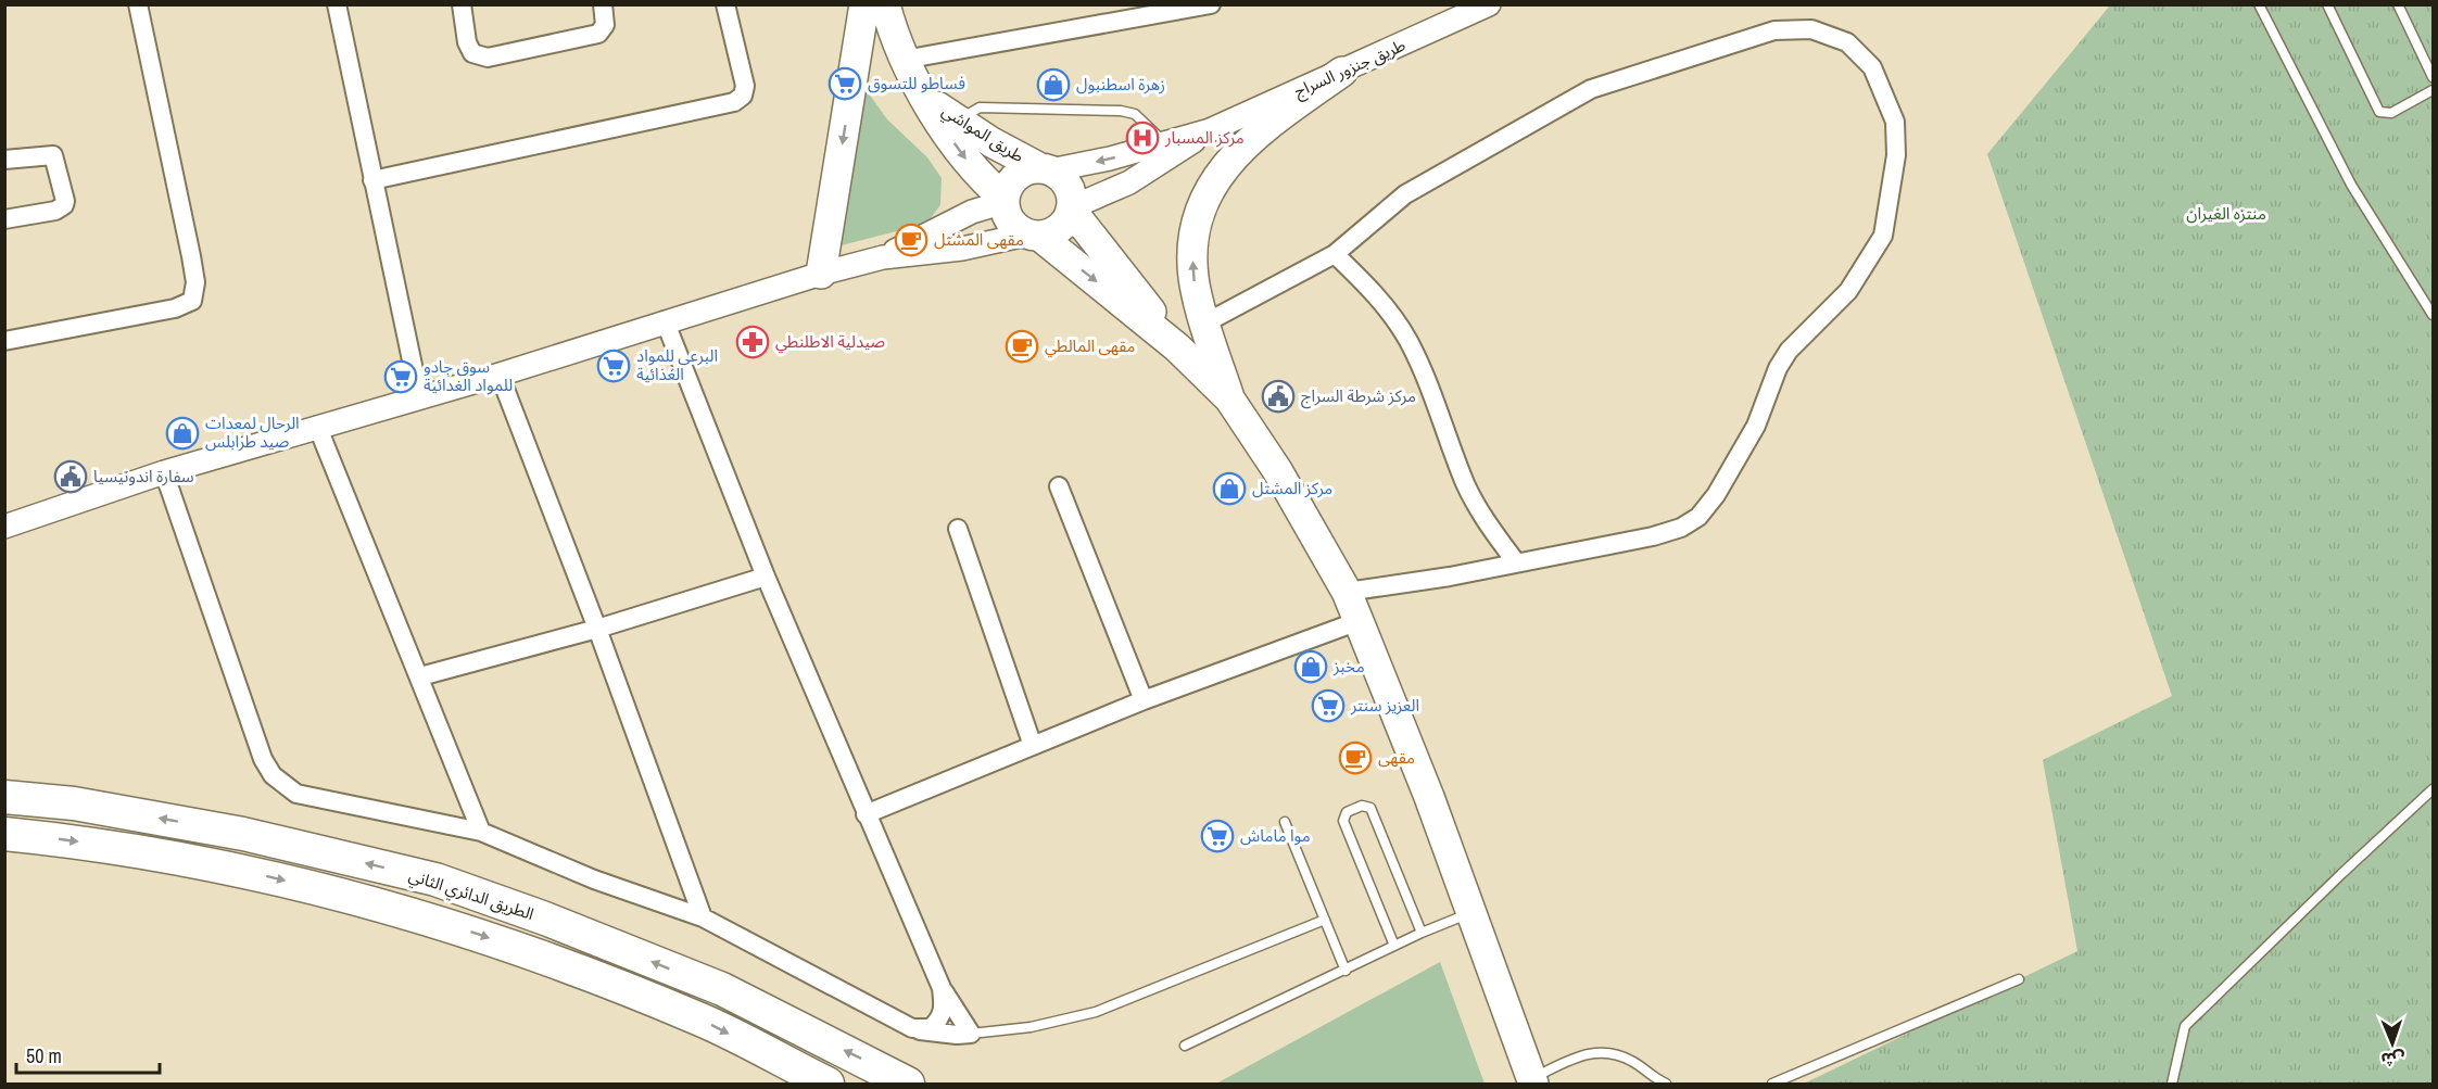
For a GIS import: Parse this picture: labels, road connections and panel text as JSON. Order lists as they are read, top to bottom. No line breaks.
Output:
{"streets":{"highway":["الطريق الدائري الثاني"],"main road":["طريق المواشي"],"street":["طريق جنزور السراج"]},"crossings":[["طريق جنزور السراج","طريق المواشي"]],"parks":["منتزه الغيران"],"places":{"supermarket":["فساطو للتسوق","البرعي للمواد الغذائية","سوق جادو للمواد الغدائية","العزيز سنتر","موا ماماش"],"shop":["زهرة اسطنبول","الرحال لمعدات صيد طرابلس","مركز المشتل","مخبز"],"hospital":["مركز المسبار"],"cafe":["مقهى المشتل","مقهى المالطي","مقهى"],"pharmacy":["صيدلية الاطلنطي"],"public building":["مركز شرطة السراج","سفارة اندونيسيا"]},"scale_bar":"50 m","north":"bottom"}
